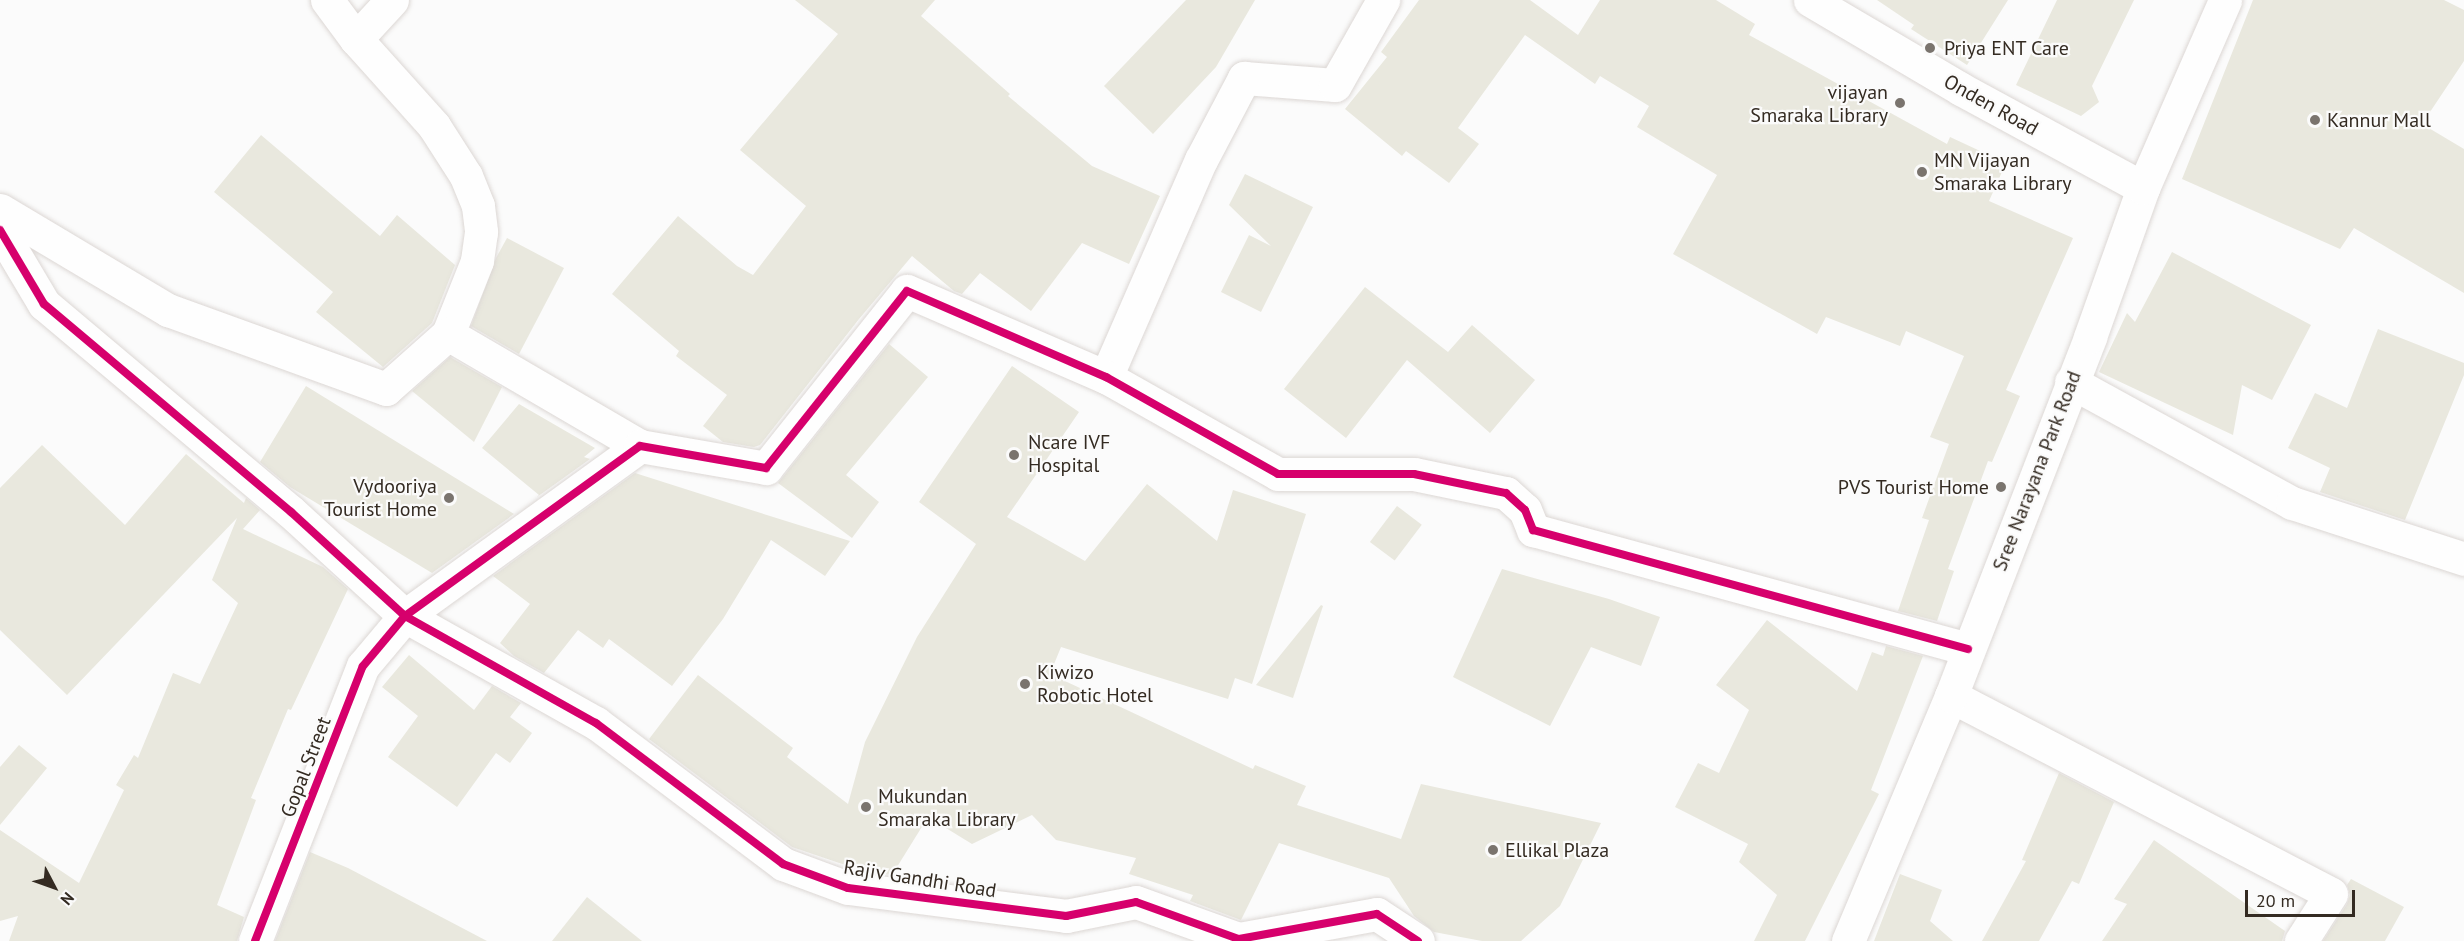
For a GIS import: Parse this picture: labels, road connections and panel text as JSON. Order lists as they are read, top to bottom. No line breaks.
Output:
{"streets":{"street":["Onden Road","Sree Narayana Park Road","Gopal Street","Rajiv Gandhi Road"]},"crossings":[["Onden Road","Sree Narayana Park Road"],["Gopal Street","Rajiv Gandhi Road"]],"places":["Priya ENT Care","vijayan Smaraka Library","Kannur Mall","MN Vijayan Smaraka Library","Ncare IVF Hospital","PVS Tourist Home","Vydooriya Tourist Home","Kiwizo Robotic Hotel","Mukundan Smaraka Library","Ellikal Plaza"],"scale_bar":"20 m","north":"bottom right"}
